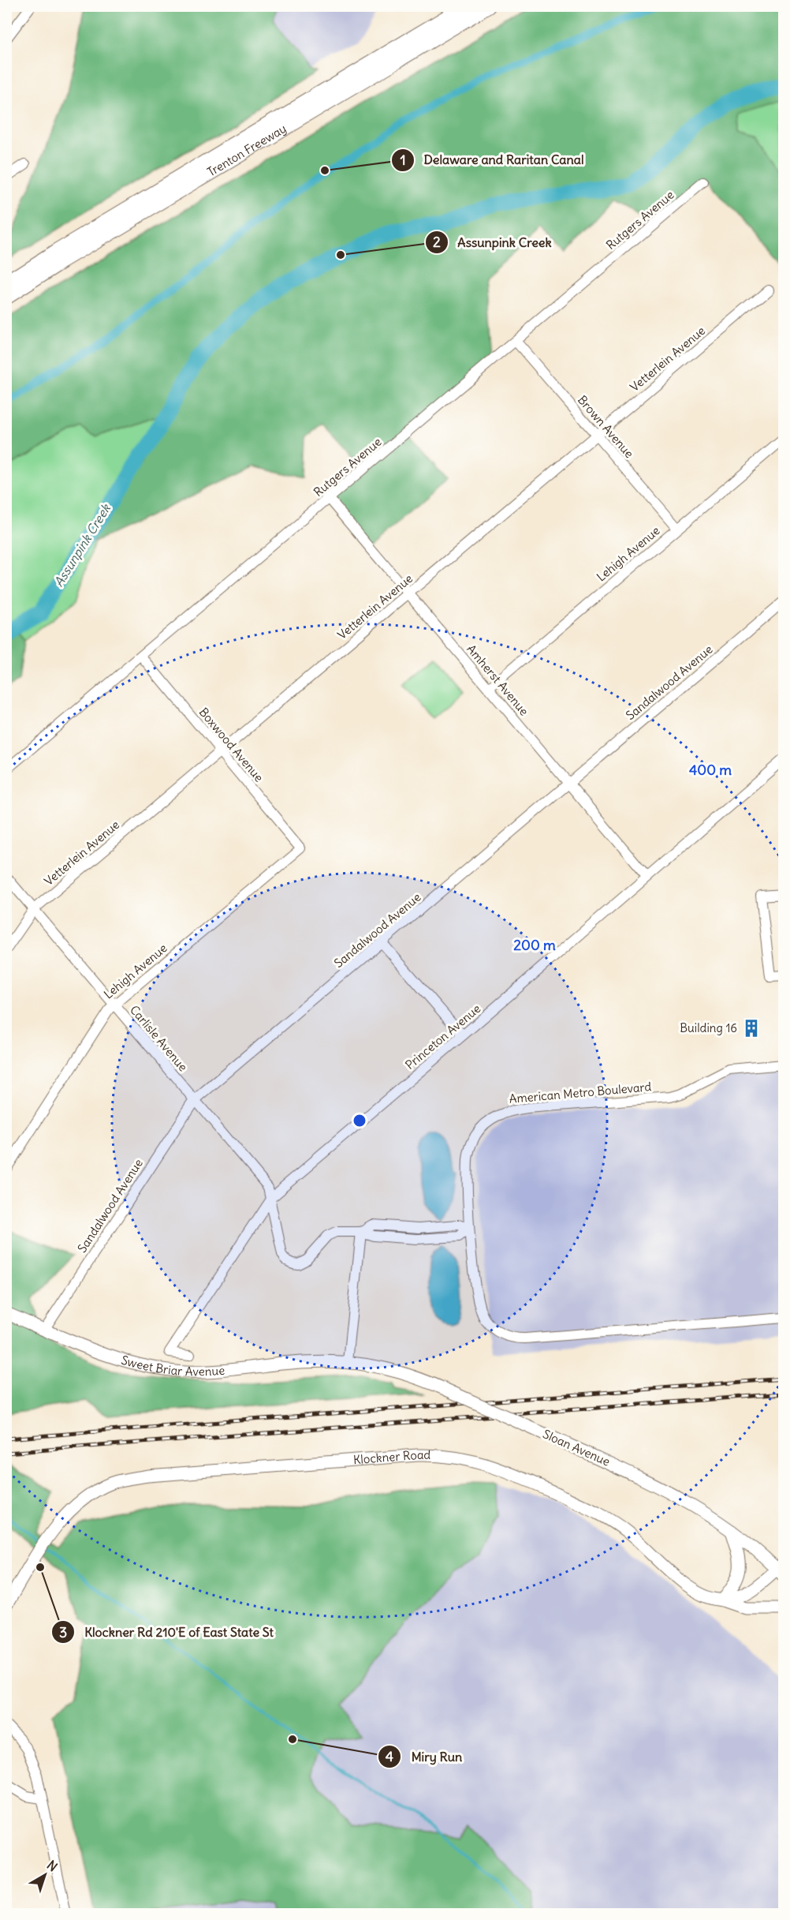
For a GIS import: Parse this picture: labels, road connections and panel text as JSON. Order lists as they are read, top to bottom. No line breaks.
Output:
{"streets":{"highway":["Trenton Freeway"],"main road":["Sweet Briar Avenue","Sloan Avenue","Klockner Road"],"street":["Rutgers Avenue","Vetterlein Avenue","Brown Avenue","Lehigh Avenue","Amherst Avenue","Sandalwood Avenue","Boxwood Avenue","Princeton Avenue","Carlisle Avenue","American Metro Boulevard"]},"crossings":[["Rutgers Avenue","Brown Avenue"],["Rutgers Avenue","Amherst Avenue"],["Rutgers Avenue","Boxwood Avenue"],["Vetterlein Avenue","Brown Avenue"],["Vetterlein Avenue","Amherst Avenue"],["Vetterlein Avenue","Boxwood Avenue"],["Vetterlein Avenue","Carlisle Avenue"],["Brown Avenue","Lehigh Avenue"],["Lehigh Avenue","Amherst Avenue"],["Lehigh Avenue","Boxwood Avenue"],["Lehigh Avenue","Carlisle Avenue"],["Amherst Avenue","Sandalwood Avenue"],["Amherst Avenue","Princeton Avenue"],["Sandalwood Avenue","Carlisle Avenue"],["Sandalwood Avenue","Sweet Briar Avenue"],["Princeton Avenue","Carlisle Avenue"],["Sweet Briar Avenue","Sloan Avenue"]],"water":["Assunpink Creek"],"places":{"other":["Delaware and Raritan Canal","Assunpink Creek","Klockner Rd 210'E of East State St","Miry Run"],"building":["Building 16"]},"north":"top right","rings":["400 m","200 m"]}
